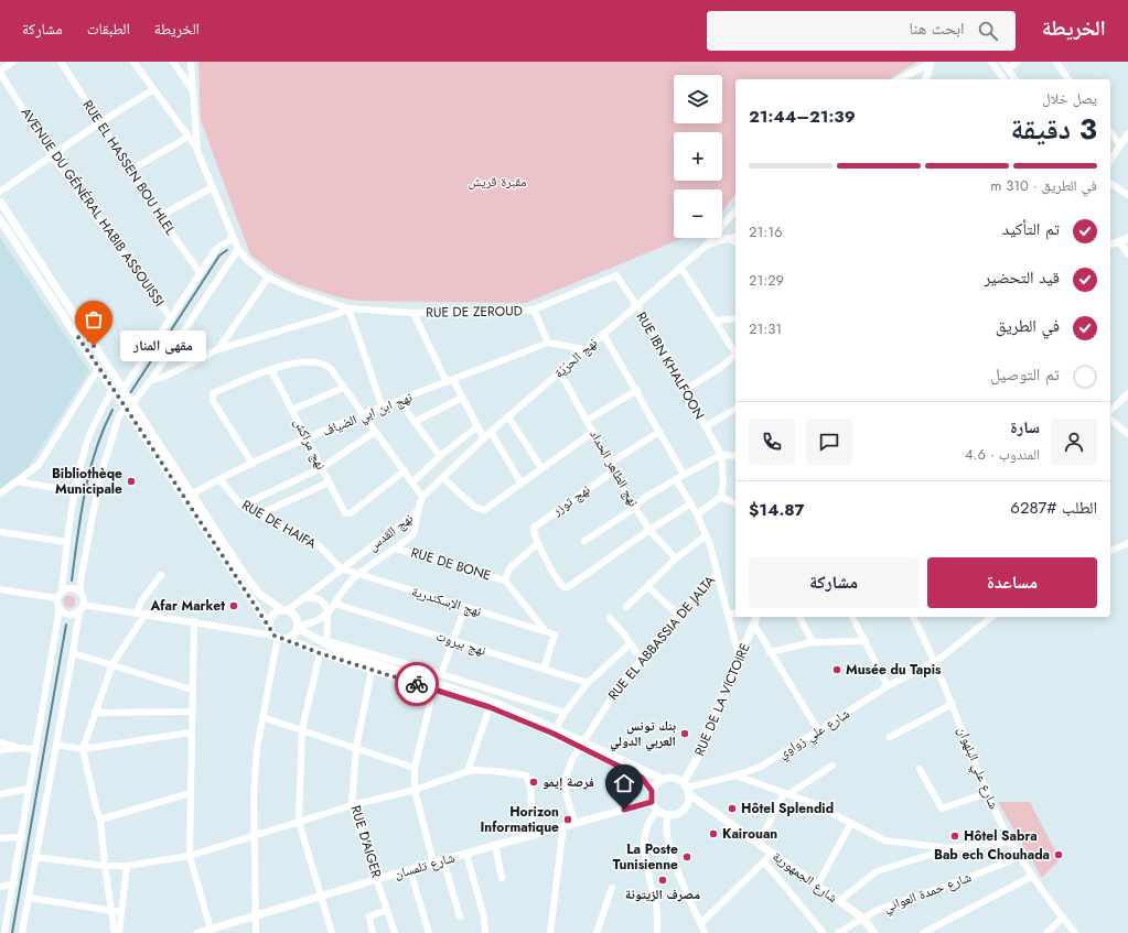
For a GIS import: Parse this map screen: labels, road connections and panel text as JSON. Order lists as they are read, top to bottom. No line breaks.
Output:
{"streets":{"main road":["RUE DE LA VICTOIRE","شارع تلمسان","شارع الجمهورية"],"street":["RUE EL HASSEN BOU HLEL","AVENUE DU GÉNÉRAL HABIB ASSOUISSI","RUE DE ZEROUD","نهج الحرّيّة","RUE IBN KHALFOON","نهج ابن ابي الضياف","نهج مراكش","نهج الطاهر الحداد","نهج توزر","RUE DE HAIFA","نهج القدس","RUE DE BONE","نهج الإسكندرية","RUE EL ABBASSIA DE JALTA","نهج بيروت","شارع علي زواوي","شارع علي البلهوان","RUE D'AIGER","شارع حمدة العواني"]},"crossings":[["RUE DE ZEROUD","RUE IBN KHALFOON"],["نهج الحرّيّة","RUE IBN KHALFOON"],["نهج الحرّيّة","نهج الطاهر الحداد"],["نهج ابن ابي الضياف","نهج مراكش"],["نهج ابن ابي الضياف","RUE DE HAIFA"],["نهج الطاهر الحداد","نهج توزر"],["RUE DE HAIFA","نهج القدس"],["RUE DE HAIFA","نهج الإسكندرية"],["نهج القدس","RUE DE BONE"],["نهج القدس","نهج الإسكندرية"],["نهج القدس","نهج بيروت"],["نهج الإسكندرية","نهج بيروت"],["RUE EL ABBASSIA DE JALTA","شارع تلمسان"],["RUE DE LA VICTOIRE","شارع علي زواوي"],["RUE DE LA VICTOIRE","شارع تلمسان"],["RUE DE LA VICTOIRE","شارع الجمهورية"],["شارع علي زواوي","شارع علي البلهوان"],["شارع علي زواوي","شارع تلمسان"],["شارع علي زواوي","شارع الجمهورية"],["شارع علي البلهوان","شارع حمدة العواني"],["RUE D'AIGER","شارع تلمسان"],["شارع تلمسان","شارع الجمهورية"],["شارع الجمهورية","شارع حمدة العواني"]],"parks":["مقبرة قريش"],"places":["مقهى المنار","Bibliothèqe Municipale","Afar Market","Musée du Tapis","بنك تونس العربي الدولي","فرصة إيمو","Hôtel Splendid","Horizon Informatique","Kairouan","Hôtel Sabra","Bab ech Chouhada","La Poste Tunisienne","مصرف الزيتونة"],"page":{"header":"الخريطة","search":"ابحث هنا","nav":["الخريطة","الطبقات","مشاركة"],"map_buttons":["+","−"],"heading":["3 دقيقة","يصل خلال","21:39–21:44"],"panel":["سارة","المندوب · 4.6","الطلب #6287","$14.87"],"bar":"في الطريق · 310 m","list":[["تم التأكيد","21:16"],["قيد التحضير","21:29"],["في الطريق","21:31"],"تم التوصيل"],"bubble":"مقهى المنار","buttons":["مساعدة","مشاركة"]}}
